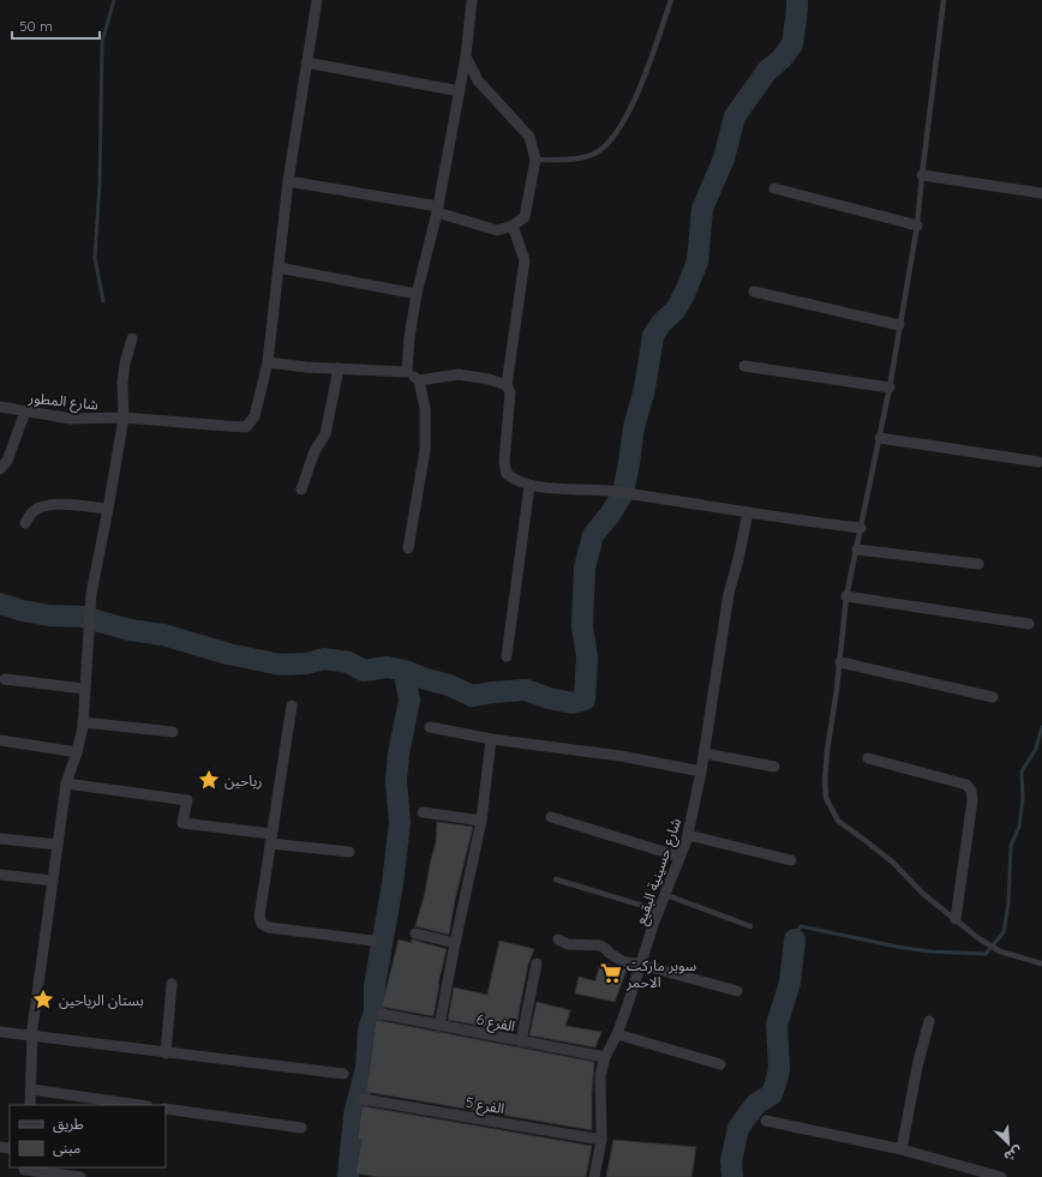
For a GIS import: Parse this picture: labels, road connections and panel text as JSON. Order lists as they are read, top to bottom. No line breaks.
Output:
{"streets":{"street":["شارع المطور","شارع حسينية البقيع","الفرع 6","الفرع 5"]},"crossings":[["شارع حسينية البقيع","الفرع 6"],["شارع حسينية البقيع","الفرع 5"]],"places":{"place":["رياحين","بستان الرياحين"],"supermarket":["سوبر ماركت الاحمر"]},"legend":["طريق","مبنى"],"scale_bar":"50 m","north":"bottom right"}
